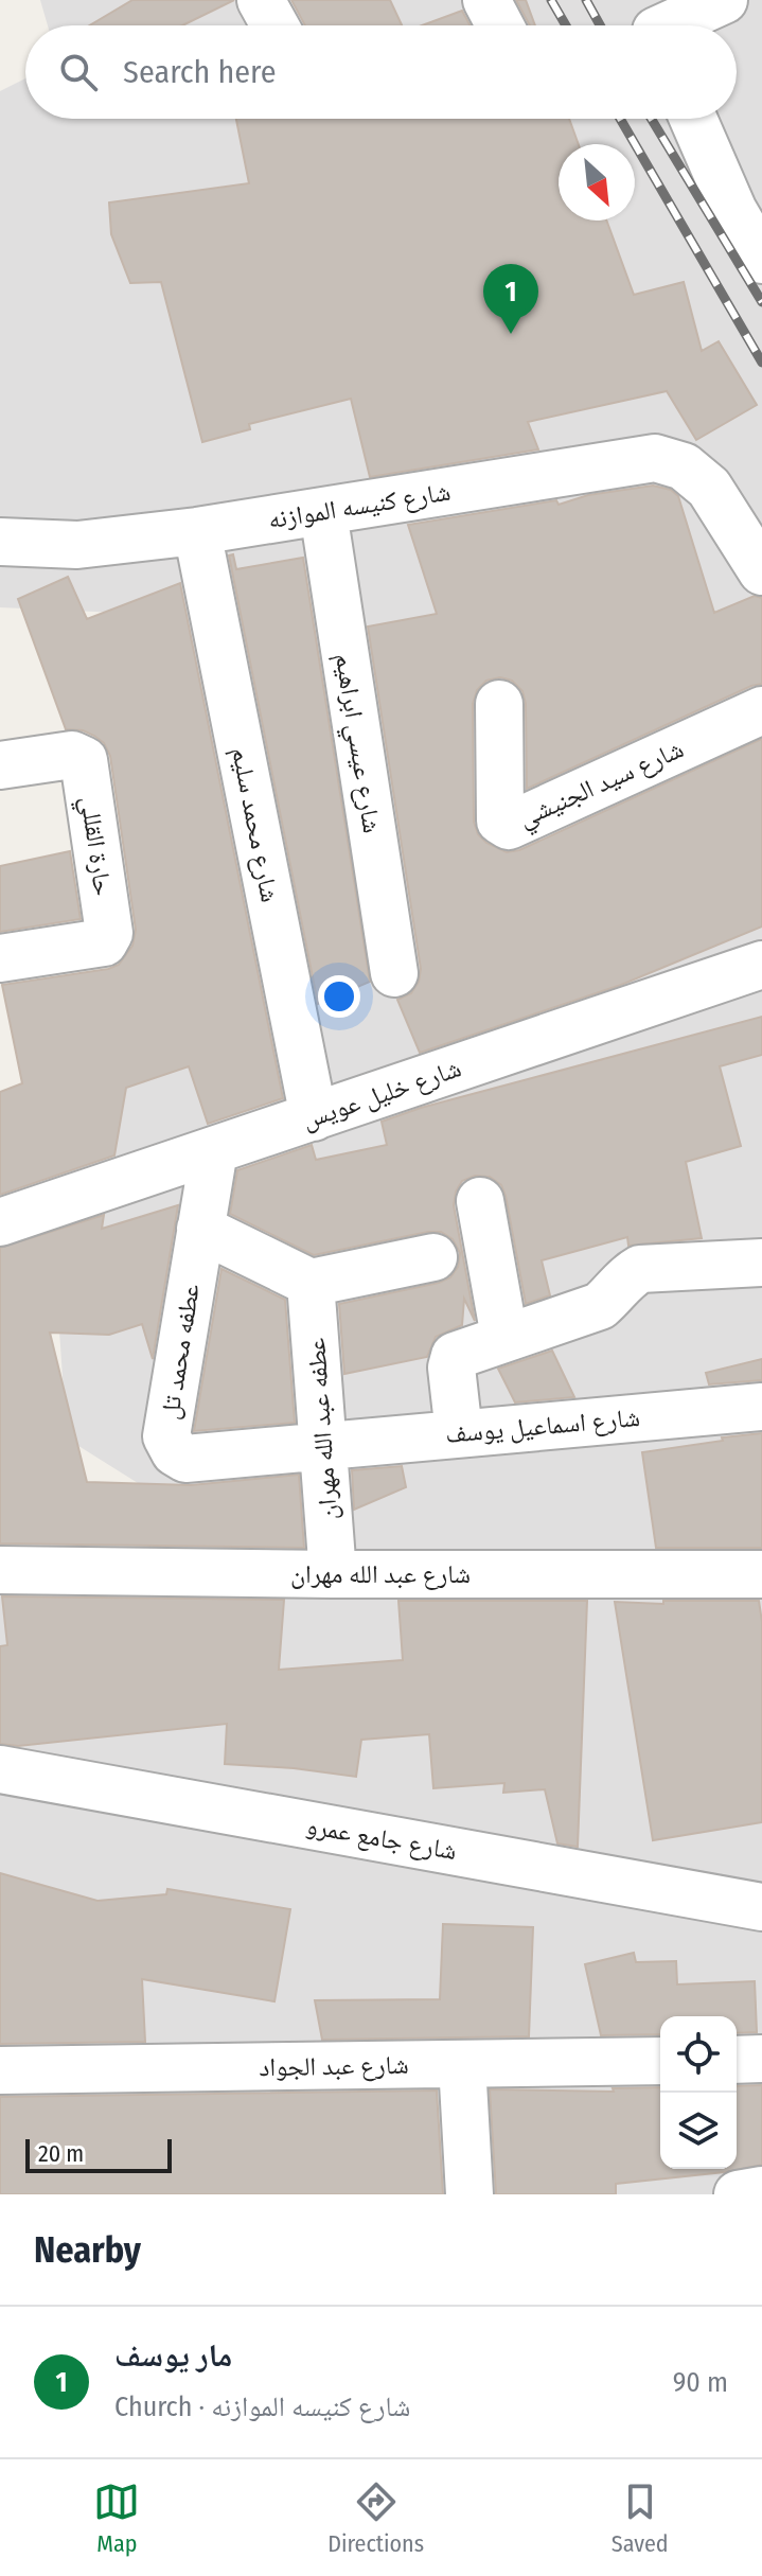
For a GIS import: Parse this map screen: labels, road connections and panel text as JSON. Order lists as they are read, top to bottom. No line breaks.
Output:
{"streets":{"street":["شارع كنيسه الموازنه","شارع عيسي ابراهيم","شارع سيد الجنيشي","شارع محمد سليم","حارة القللي","شارع خليل عويس","عطفه محمد تل","شارع اسماعيل يوسف","عطفه عبد الله مهران","شارع عبد الله مهران","شارع جامع عمرو","شارع عبد الجواد"]},"crossings":[["شارع كنيسه الموازنه","شارع عيسي ابراهيم"],["شارع كنيسه الموازنه","شارع محمد سليم"],["شارع محمد سليم","شارع خليل عويس"],["شارع خليل عويس","عطفه محمد تل"],["عطفه محمد تل","شارع اسماعيل يوسف"],["عطفه محمد تل","عطفه عبد الله مهران"],["شارع اسماعيل يوسف","عطفه عبد الله مهران"],["عطفه عبد الله مهران","شارع عبد الله مهران"]],"scale_bar":"20 m","north":"bottom right","page":{"search":"Search here","pins":"1","scale":"20 m","heading":"Nearby","list":[{"mark":"1","name":"مار يوسف","note":"Church · شارع كنيسه الموازنه","value":"90 m"}],"nav":["Map","Directions","Saved"]}}
